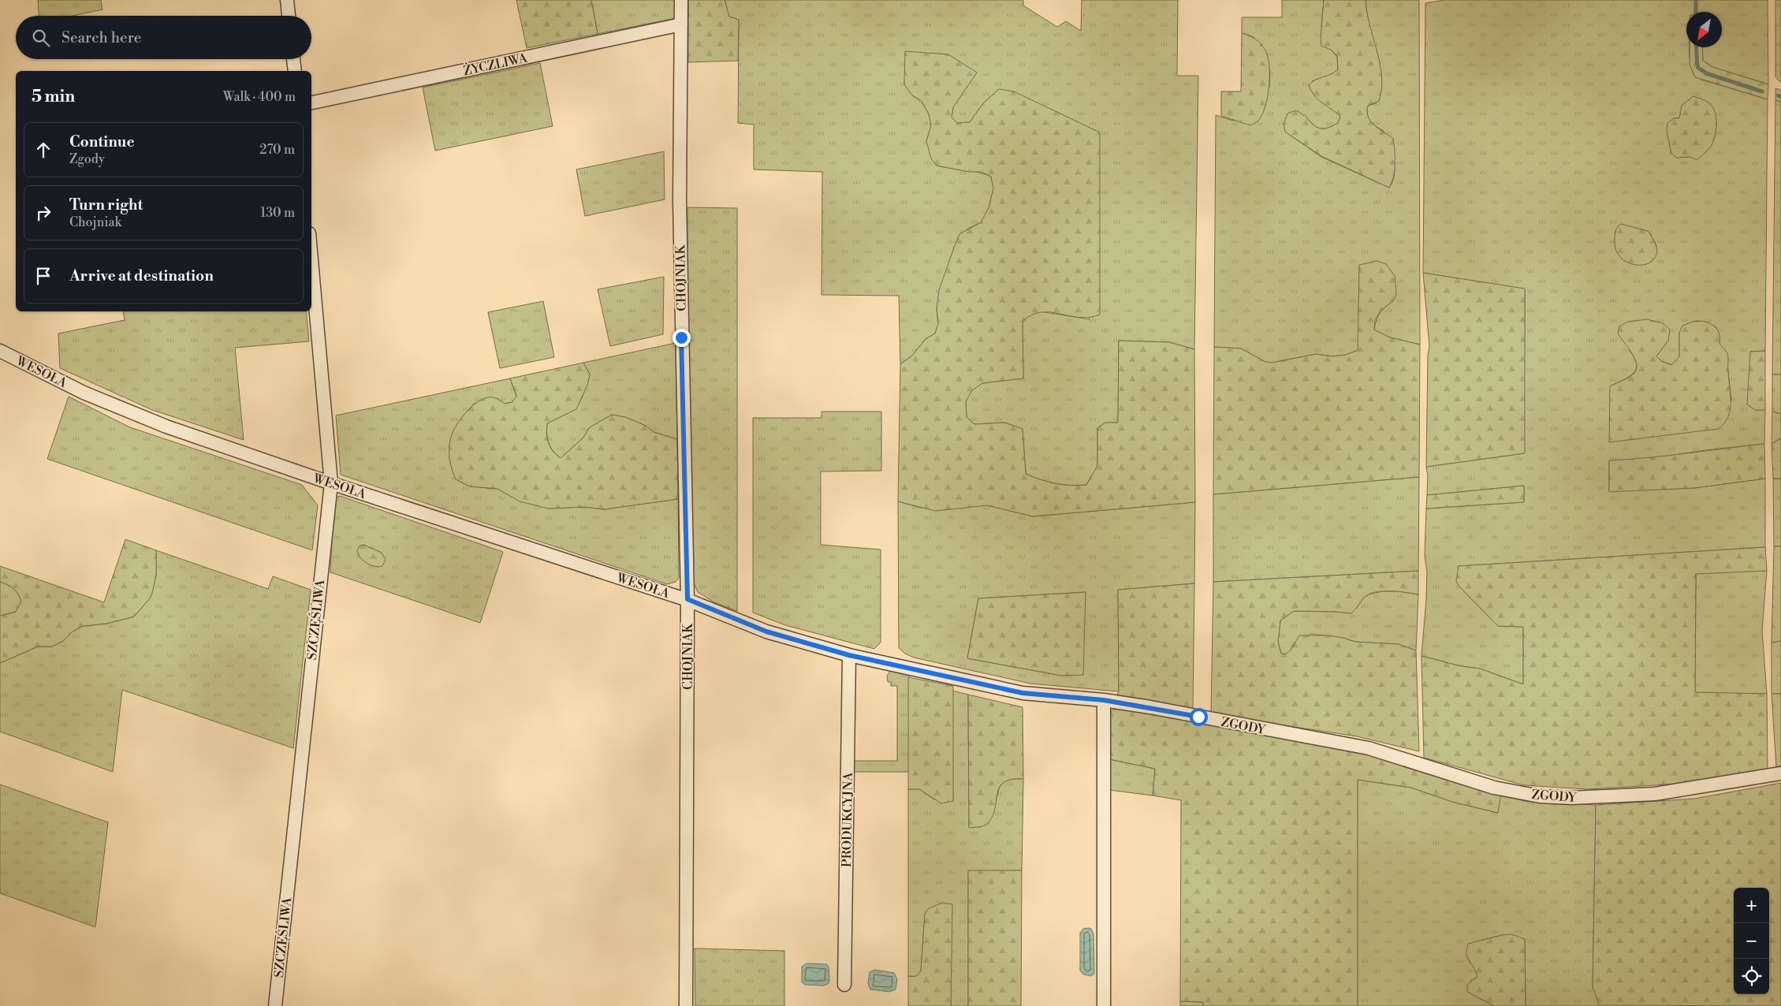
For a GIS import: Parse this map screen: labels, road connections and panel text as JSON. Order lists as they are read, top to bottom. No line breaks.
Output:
{"streets":{"street":["ŻYCZLIWA","CHOJNIAK","WESOŁA","SZCZĘŚLIWA","ZGODY","PRODUKCYJNA"]},"crossings":[["ŻYCZLIWA","CHOJNIAK"],["CHOJNIAK","WESOŁA"],["CHOJNIAK","ZGODY"],["WESOŁA","SZCZĘŚLIWA"],["WESOŁA","ZGODY"],["ZGODY","PRODUKCYJNA"]],"north":"bottom left","page":{"search":"Search here","heading":["5 min","Walk · 400 m"],"list":[["Continue","Zgody","270 m"],["Turn right","Chojniak","130 m"],"Arrive at destination"],"map_buttons":["+","−"]}}
